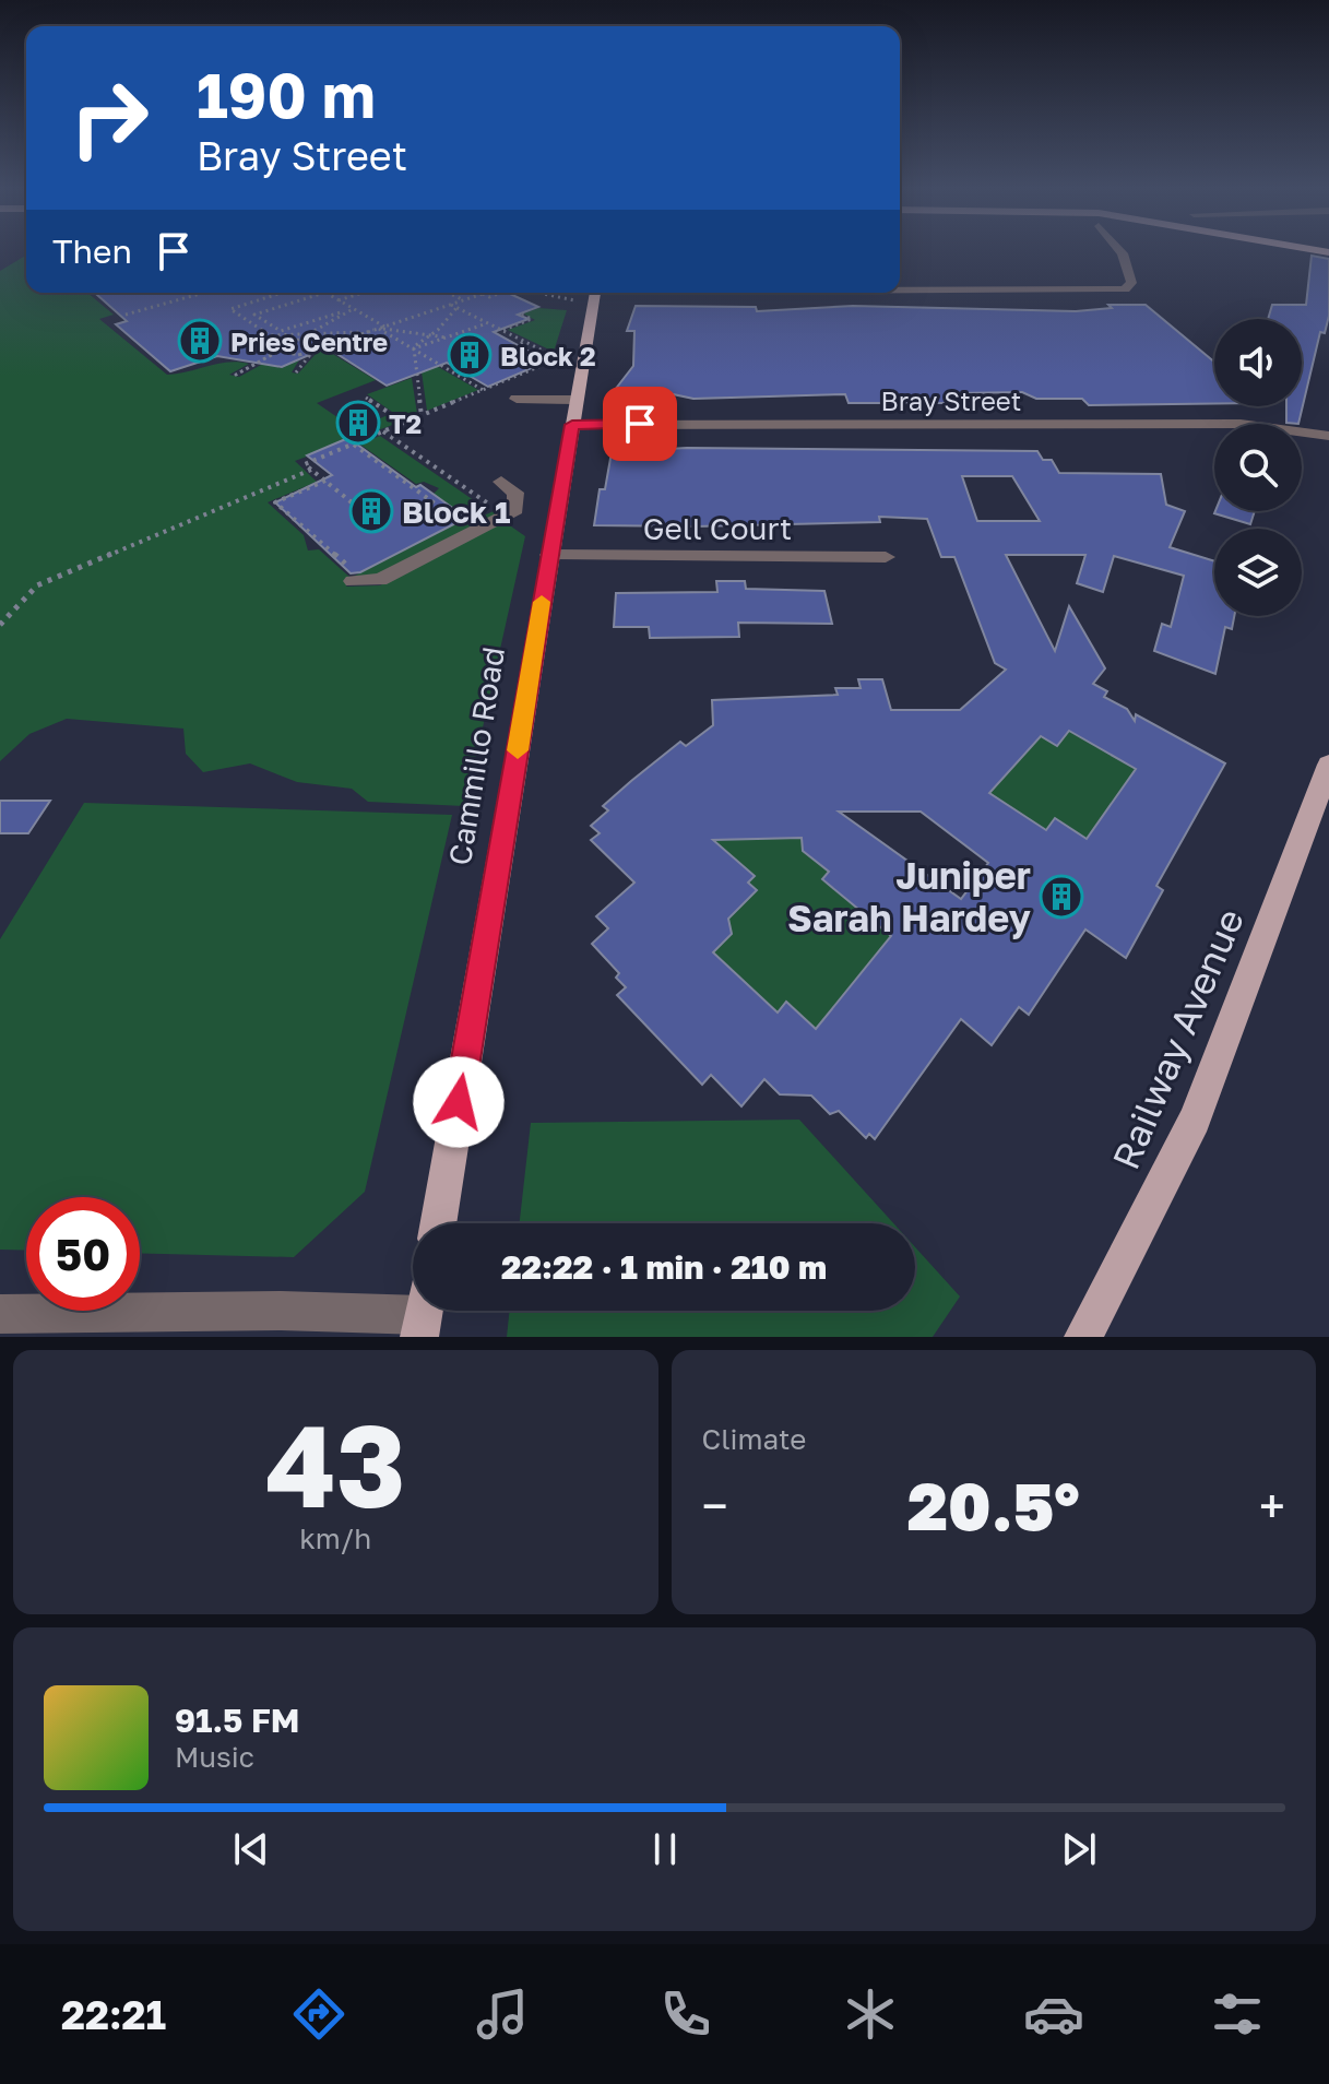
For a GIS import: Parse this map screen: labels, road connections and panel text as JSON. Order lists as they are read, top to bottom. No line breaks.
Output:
{"streets":{"main road":["Cammillo Road","Railway Avenue"],"street":["Bray Street","Gell Court"]},"crossings":[["Bray Street","Cammillo Road"],["Gell Court","Cammillo Road"]],"places":{"building":["Pries Centre","Block 2","T2","Block 1","Juniper Sarah Hardey"]},"page":{"turn":["190 m","Bray Street"],"then":"Then","limit":"50","trip":"22:22 · 1 min · 210 m","tile":[["43","km/h"],"Climate"],"heat":["−","20.5°","+"],"song":["91.5 FM","Music"],"tabs":"22:21"}}
